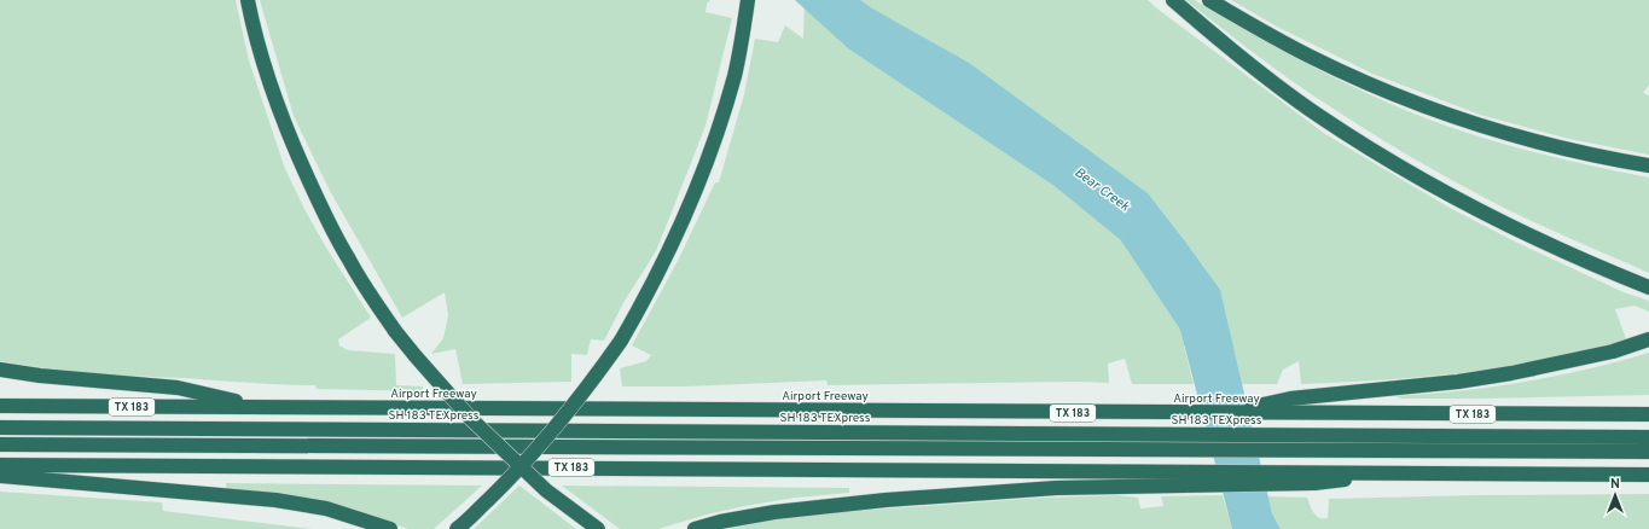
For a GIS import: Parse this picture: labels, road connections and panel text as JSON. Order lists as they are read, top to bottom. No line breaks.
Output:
{"streets":{"highway":["Airport Freeway","TX 183","SH 183 TEXpress"]},"water":["Bear Creek"],"north":"top"}
